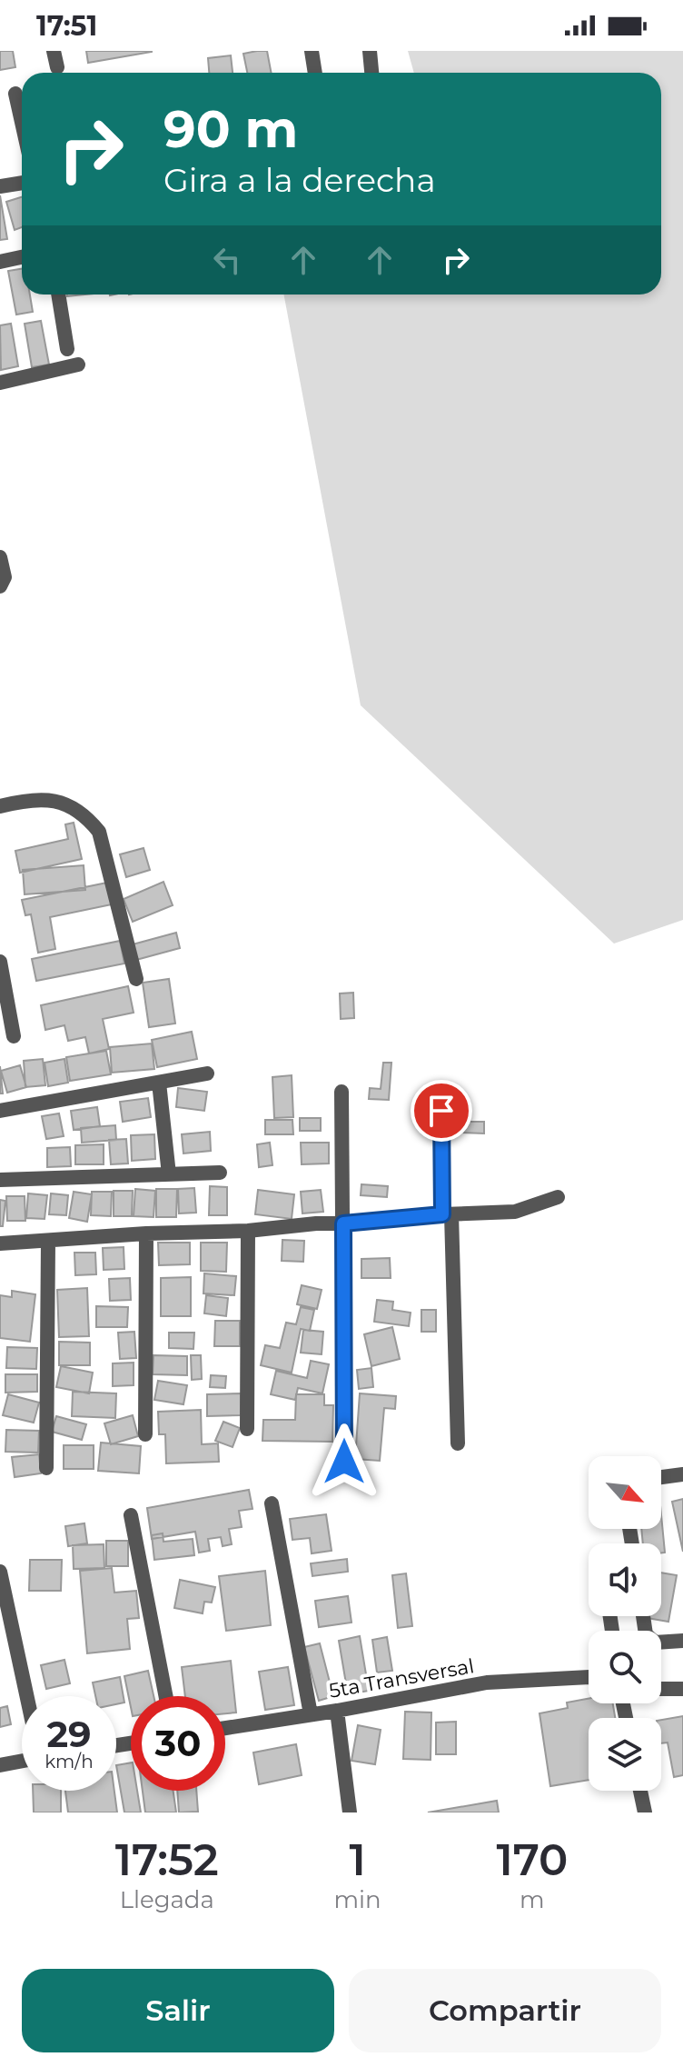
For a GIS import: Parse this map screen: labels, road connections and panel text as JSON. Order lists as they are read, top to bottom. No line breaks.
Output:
{"streets":{"street":["5ta Transversal"]},"north":"bottom right","page":{"status":"17:51","turn":["90 m","Gira a la derecha"],"speed":"29 km/h","limit":"30","eta":["17:52","Llegada","1","min","170","m"],"buttons":["Salir","Compartir"]}}
